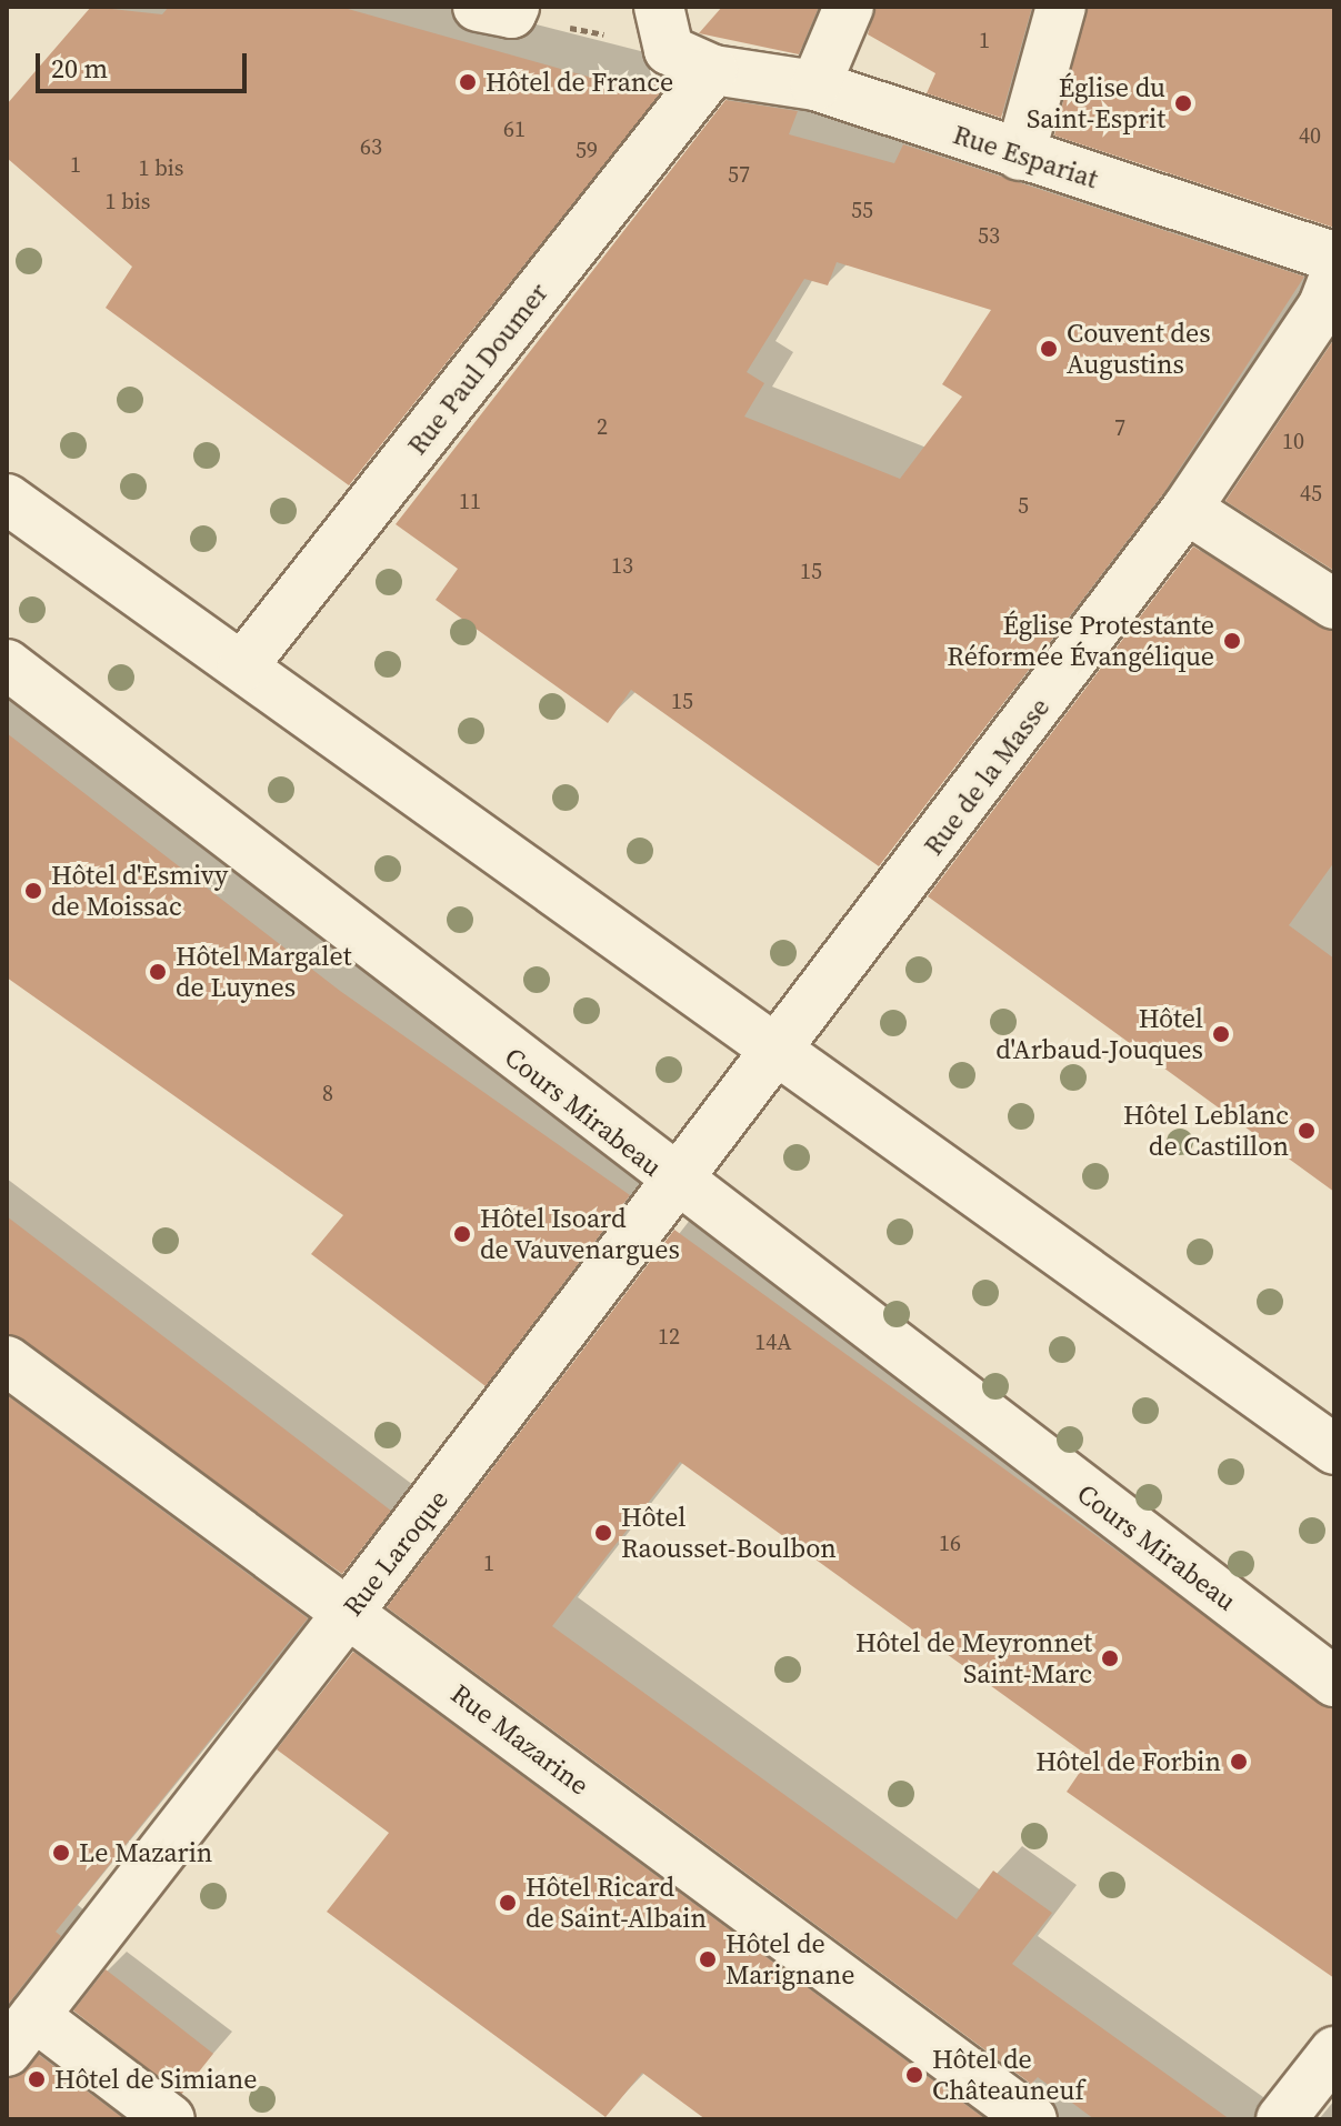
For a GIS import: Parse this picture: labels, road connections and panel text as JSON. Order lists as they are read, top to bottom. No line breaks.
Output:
{"streets":{"street":["Rue Espariat","Rue Paul Doumer","Rue de la Masse","Cours Mirabeau","Rue Laroque","Rue Mazarine"]},"crossings":[["Rue Espariat","Rue Paul Doumer"],["Rue de la Masse","Rue Laroque"],["Cours Mirabeau","Rue Laroque"],["Rue Laroque","Rue Mazarine"]],"places":["Hôtel de France","Église du Saint-Esprit","Couvent des Augustins","Église Protestante Réformée Évangélique","Hôtel d'Esmivy de Moissac","Hôtel Margalet de Luynes","Hôtel d'Arbaud-Jouques","Hôtel Leblanc de Castillon","Hôtel Isoard de Vauvenargues","Hôtel Raousset-Boulbon","Hôtel de Meyronnet Saint-Marc","Hôtel de Forbin","Le Mazarin","Hôtel Ricard de Saint-Albain","Hôtel de Marignane","Hôtel de Châteauneuf","Hôtel de Simiane"],"house_numbers":["1","61","40","63","59","1","1 bis","57","1 bis","55","53","2","7","10","45","11","5","13","15","15","8","12","14A","16","1"],"scale_bar":"20 m"}
